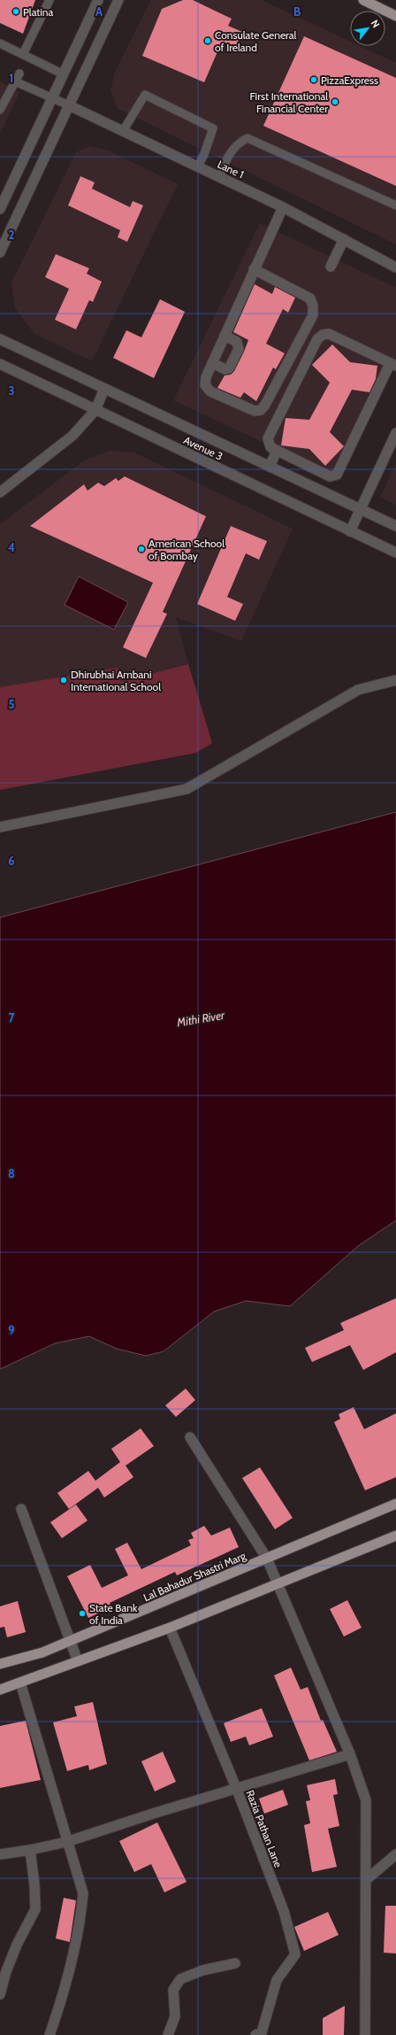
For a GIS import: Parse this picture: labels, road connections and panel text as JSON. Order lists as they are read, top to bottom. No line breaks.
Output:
{"streets":{"main road":["Lal Bahadur Shastri Marg"],"street":["Lane 1","Avenue 3","Razia Pathan Lane"]},"water":["Mithi River"],"places":["Platina","Consulate General of Ireland","PizzaExpress","First International Financial Center","American School of Bombay","Dhirubhai Ambani International School","State Bank of India"],"north":"top right","grid":{"columns":["A","B"],"rows":["1","2","3","4","5","6","7","8","9"]}}
